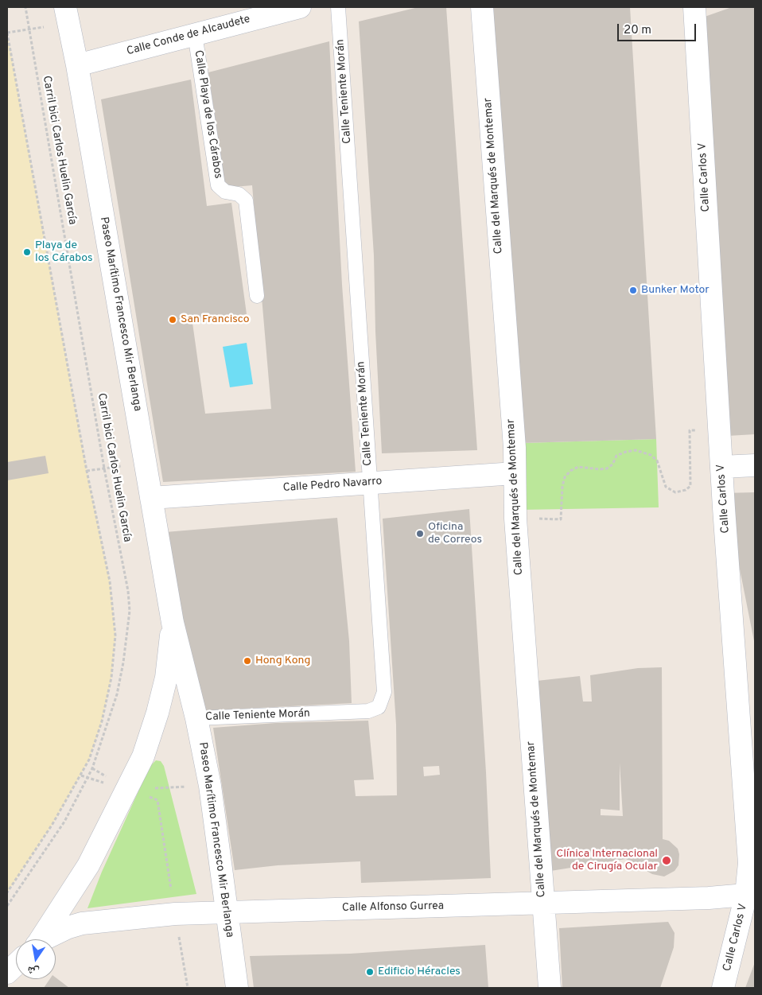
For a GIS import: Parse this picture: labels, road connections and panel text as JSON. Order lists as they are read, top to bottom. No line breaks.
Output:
{"streets":{"street":["Calle Conde de Alcaudete","Calle del Marqués de Montemar","Calle Carlos V","Paseo Marítimo Francesco Mir Berlanga","Calle Pedro Navarro","Calle Alfonso Gurrea"],"lane":["Calle Teniente Morán","Calle Playa de los Cárabos"],"path":["Carril bici Carlos Huelin García"]},"crossings":[["Calle Conde de Alcaudete","Calle Playa de los Cárabos"],["Calle Conde de Alcaudete","Paseo Marítimo Francesco Mir Berlanga"],["Calle Teniente Morán","Paseo Marítimo Francesco Mir Berlanga"],["Calle Teniente Morán","Calle Pedro Navarro"],["Calle del Marqués de Montemar","Calle Pedro Navarro"],["Calle del Marqués de Montemar","Calle Alfonso Gurrea"],["Calle Carlos V","Calle Alfonso Gurrea"],["Paseo Marítimo Francesco Mir Berlanga","Calle Pedro Navarro"],["Paseo Marítimo Francesco Mir Berlanga","Calle Alfonso Gurrea"]],"places":["Playa de los Cárabos","Bunker Motor","San Francisco","Oficina de Correos","Hong Kong","Clínica Internacional de Cirugía Ocular","Edificio Héracles"],"scale_bar":"20 m","north":"bottom"}
